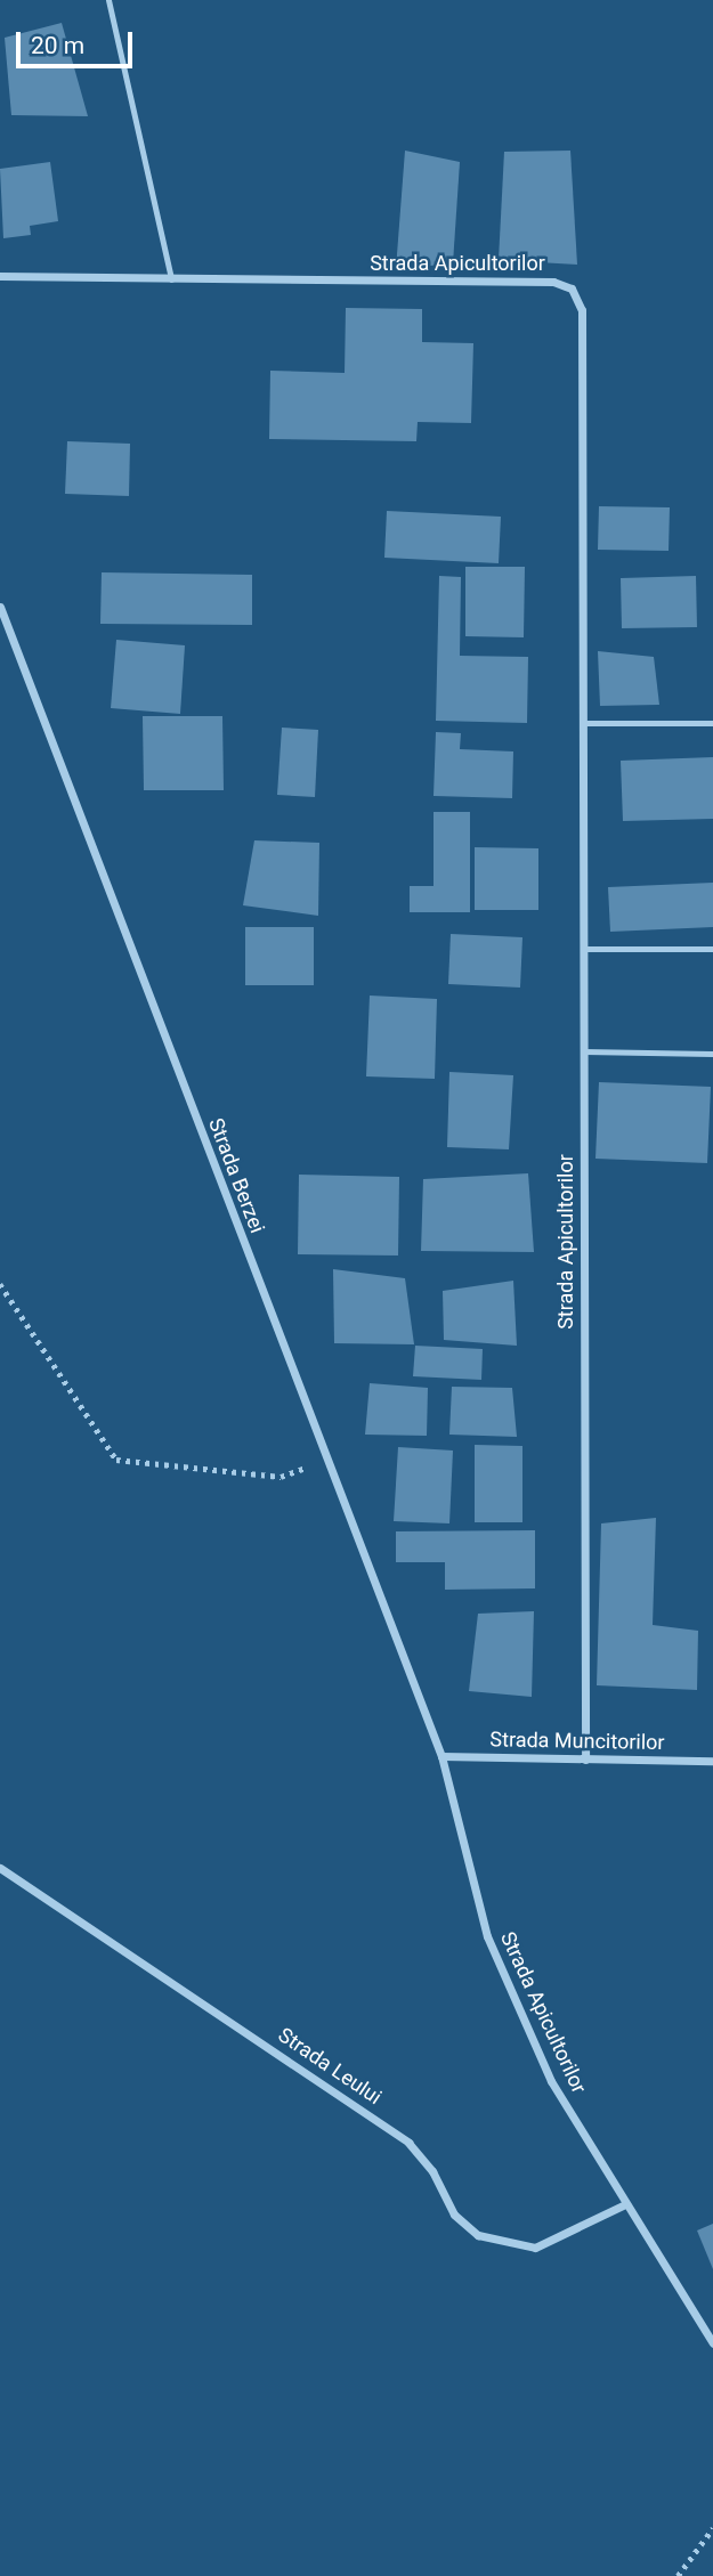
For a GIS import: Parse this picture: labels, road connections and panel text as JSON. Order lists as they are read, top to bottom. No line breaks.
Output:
{"streets":{"street":["Strada Apicultorilor","Strada Berzei","Strada Muncitorilor","Strada Leului"]},"crossings":[["Strada Apicultorilor","Strada Berzei"],["Strada Apicultorilor","Strada Muncitorilor"],["Strada Apicultorilor","Strada Leului"],["Strada Berzei","Strada Muncitorilor"]],"scale_bar":"20 m"}
